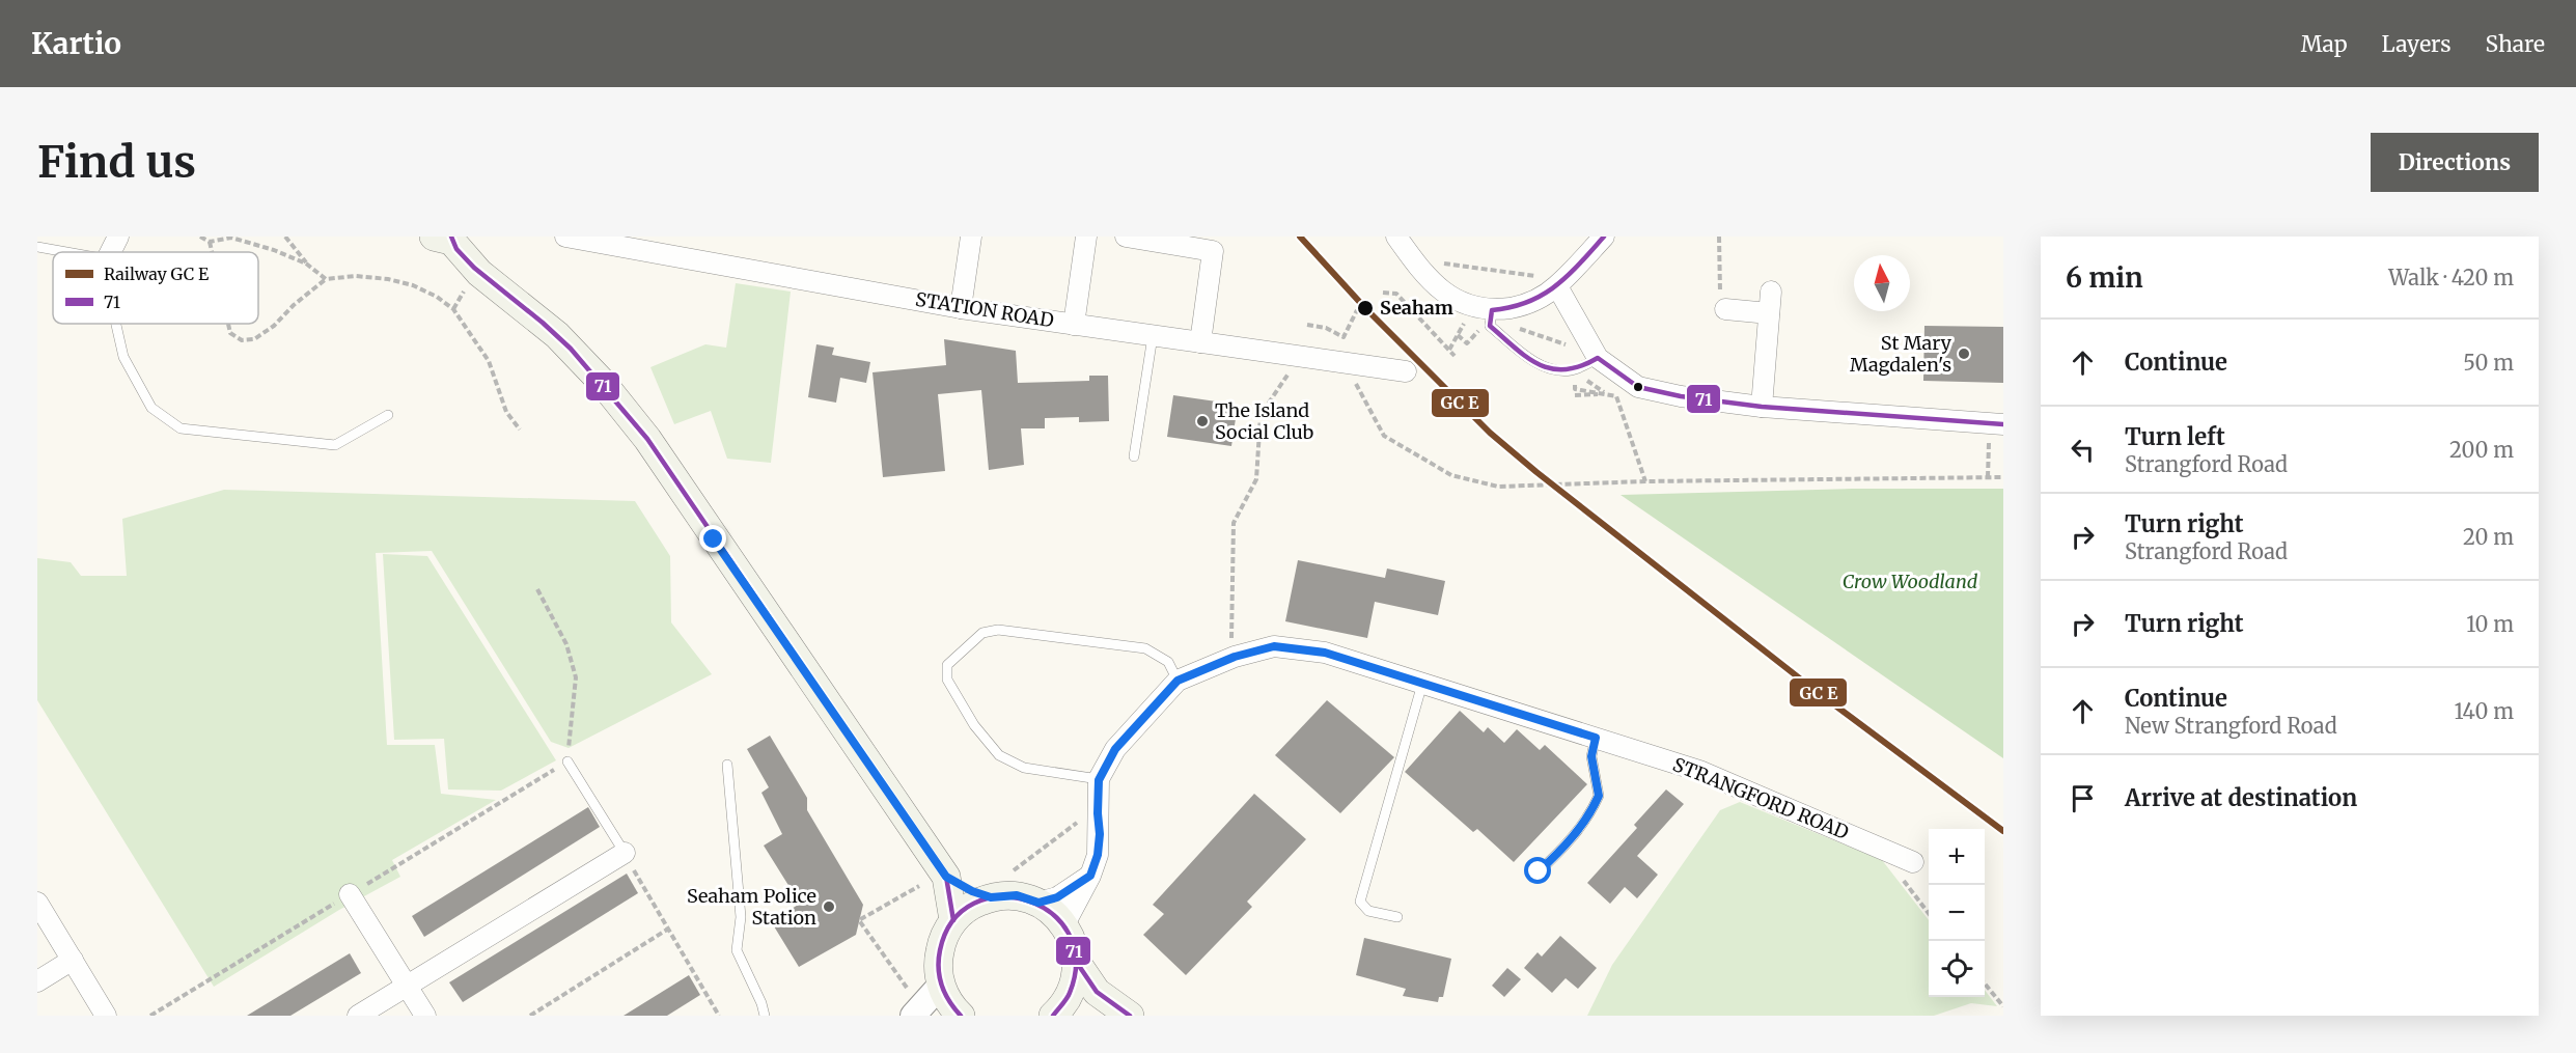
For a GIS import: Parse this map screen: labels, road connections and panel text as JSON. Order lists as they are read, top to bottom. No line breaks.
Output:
{"streets":{"street":["STATION ROAD","STRANGFORD ROAD"]},"parks":["Crow Woodland"],"places":["Seaham","St Mary Magdalen's","The Island Social Club","Seaham Police Station"],"lines":["transit line 71"],"legend":["Railway GC E","71"],"north":"top","page":{"header":"Kartio","nav":["Map","Layers","Share"],"buttons":"Directions","title":"Find us","heading":["6 min","Walk · 420 m"],"list":[["Continue","50 m"],["Turn left","Strangford Road","200 m"],["Turn right","Strangford Road","20 m"],["Turn right","10 m"],["Continue","New Strangford Road","140 m"],"Arrive at destination"],"map_buttons":["+","−"]}}
